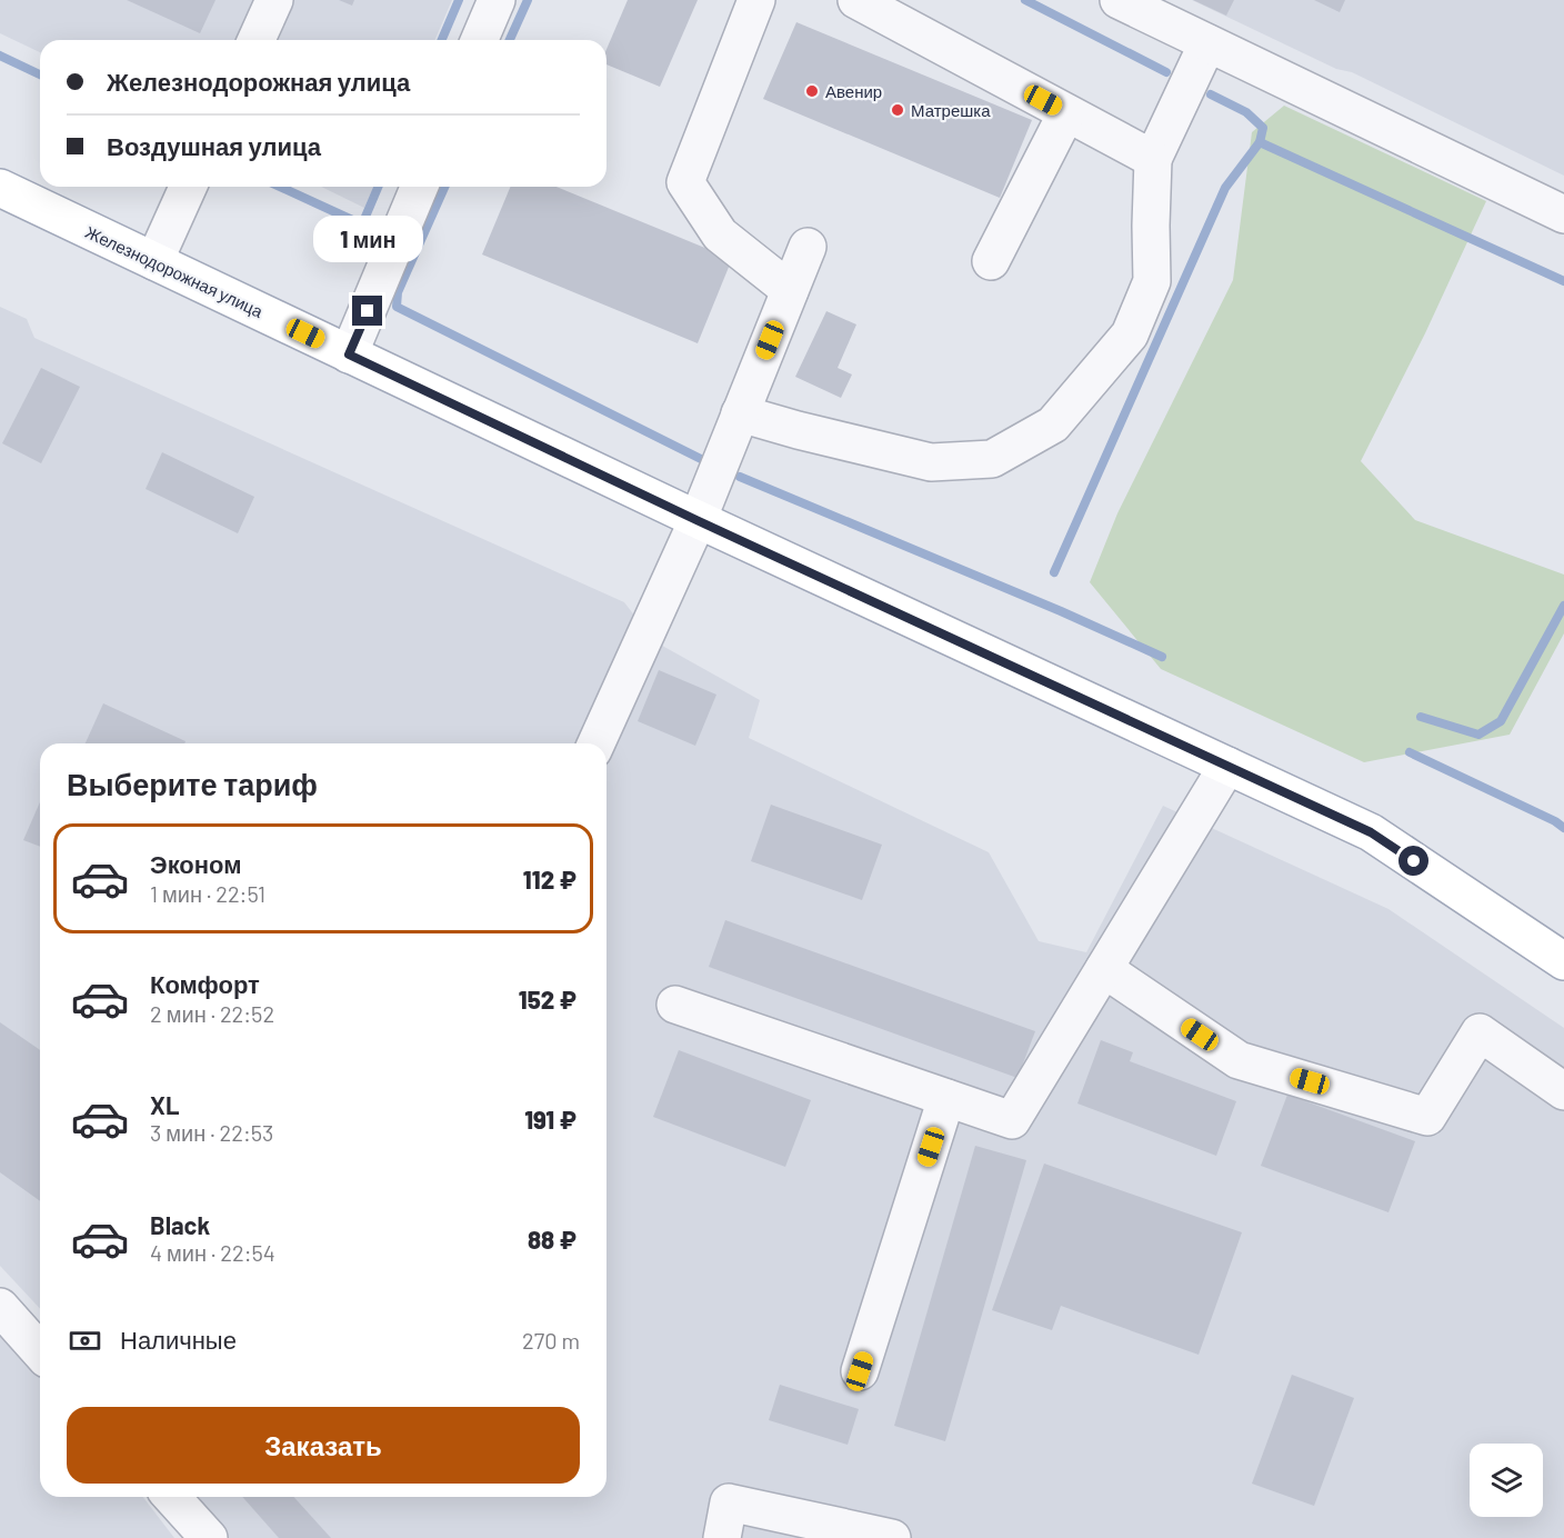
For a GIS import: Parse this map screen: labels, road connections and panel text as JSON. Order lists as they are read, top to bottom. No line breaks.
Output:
{"streets":{"main road":["Железнодорожная улица"]},"places":["Авенир","Матрешка"],"page":{"banner":["Железнодорожная улица","Воздушная улица"],"bubble":"1 мин","heading":"Выберите тариф","list":[{"name":"Эконом","note":"1 мин · 22:51","value":"112 ₽"},{"name":"Комфорт","note":"2 мин · 22:52","value":"152 ₽"},{"name":"XL","note":"3 мин · 22:53","value":"191 ₽"},{"name":"Black","note":"4 мин · 22:54","value":"88 ₽"}],"pay":["Наличные","270 m"],"buttons":"Заказать"}}
